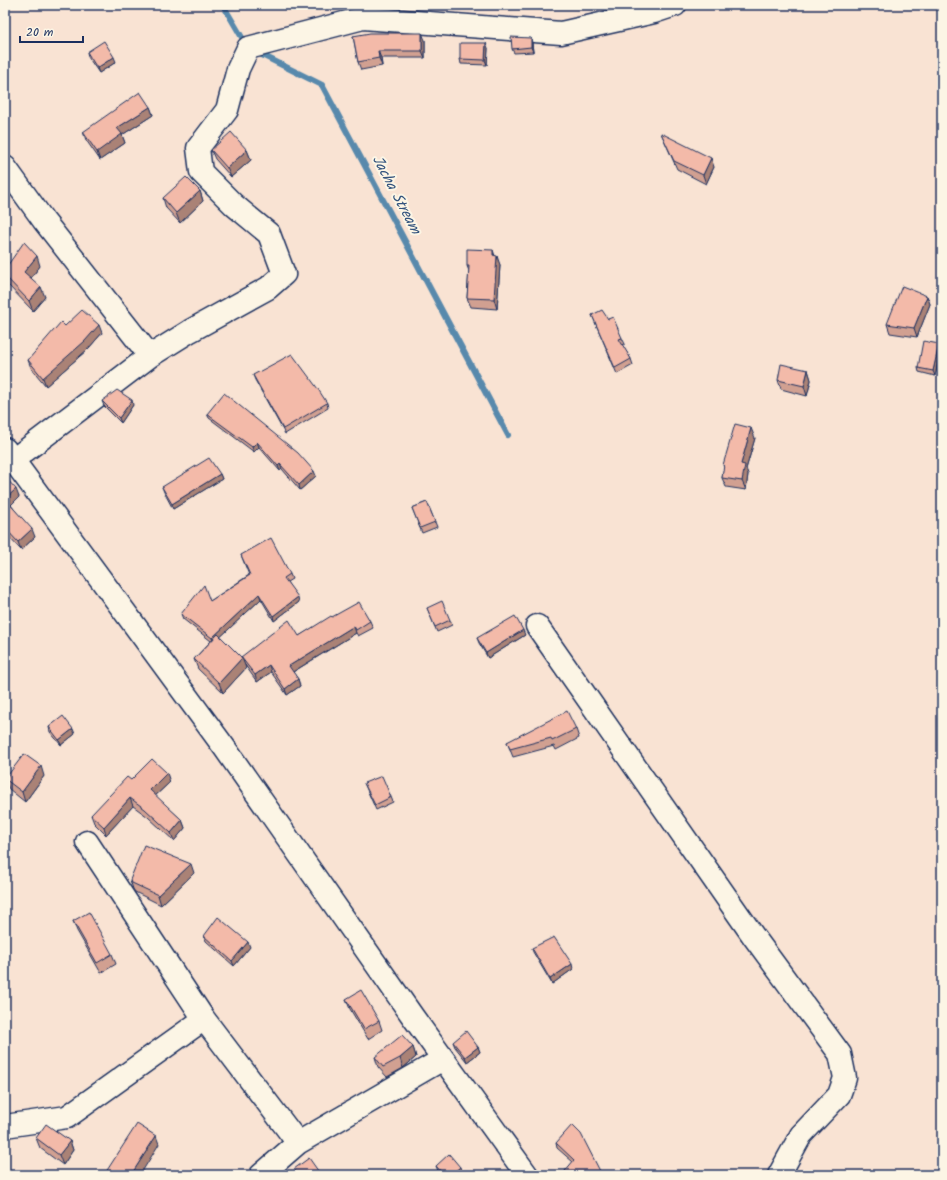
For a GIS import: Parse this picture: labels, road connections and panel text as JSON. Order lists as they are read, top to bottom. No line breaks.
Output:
{"water":["Jacha Stream"],"scale_bar":"20 m"}
